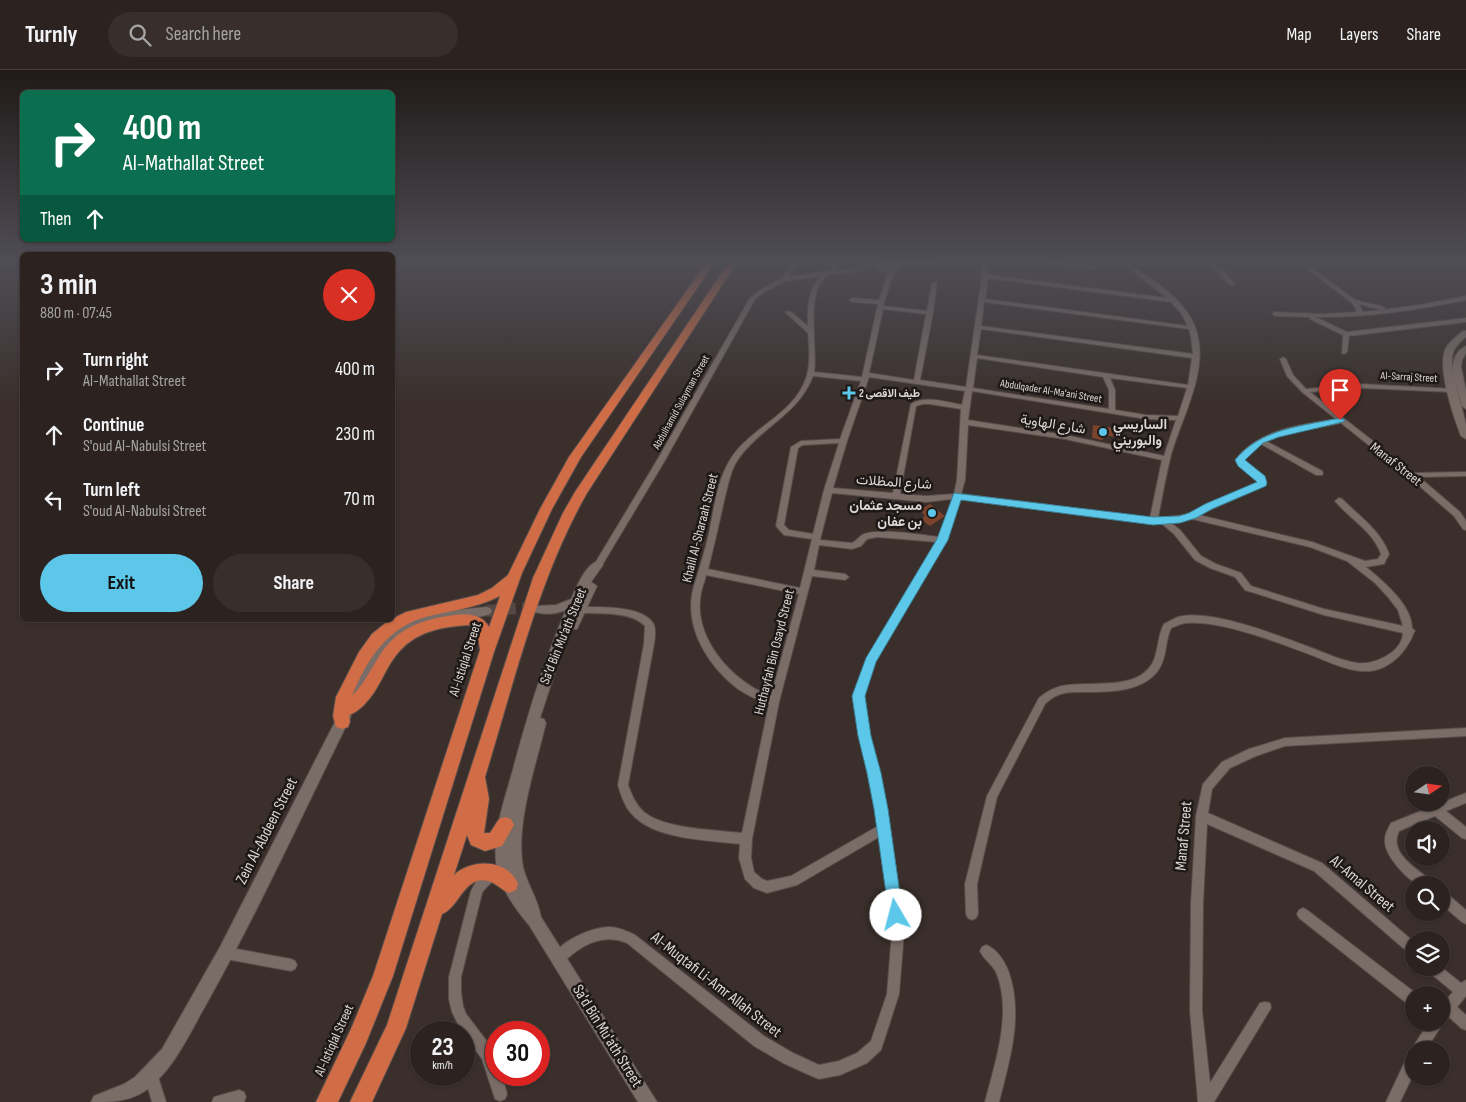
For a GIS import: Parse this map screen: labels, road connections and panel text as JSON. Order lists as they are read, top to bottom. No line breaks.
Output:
{"streets":{"highway":["Al-Istiqlal Street"],"street":["Al-Sarraj Street","Abdulqader Al-Ma'ani Street","Abdulhamid Sulayman Street","شارع الهاوية","Manaf Street","شارع المظلات","Khalil Al-Sharaah Street","Sa'd Bin Mu'ath Street","Huthayfah Bin Osayd Street","Zein Al-Abdeen Street","Al-Amal Street","Al-Muqtafi Li-Amr Allah Street"]},"crossings":[["Al-Sarraj Street","Manaf Street"],["Abdulqader Al-Ma'ani Street","Al-Muqtafi Li-Amr Allah Street"],["Abdulhamid Sulayman Street","Sa'd Bin Mu'ath Street"],["شارع الهاوية","Al-Muqtafi Li-Amr Allah Street"],["Manaf Street","Al-Amal Street"],["شارع المظلات","Huthayfah Bin Osayd Street"],["شارع المظلات","Al-Muqtafi Li-Amr Allah Street"],["Khalil Al-Sharaah Street","Huthayfah Bin Osayd Street"],["Sa'd Bin Mu'ath Street","Al-Muqtafi Li-Amr Allah Street"],["Huthayfah Bin Osayd Street","Al-Muqtafi Li-Amr Allah Street"]],"places":{"health":["طيف الاقصى 2"],"other":["الساريسي والبوريني","مسجد عثمان بن عفان"]},"north":"right","page":{"header":"Turnly","search":"Search here","nav":["Map","Layers","Share"],"turn":["400 m","Al-Mathallat Street"],"then":"Then","heading":["3 min","880 m · 07:45"],"list":[{"name":"Turn right","note":"Al-Mathallat Street","value":"400 m"},{"name":"Continue","note":"S'oud Al-Nabulsi Street","value":"230 m"},{"name":"Turn left","note":"S'oud Al-Nabulsi Street","value":"70 m"}],"buttons":["Exit","Share"],"map_buttons":["+","−"],"speed":"23 km/h","limit":"30"}}
